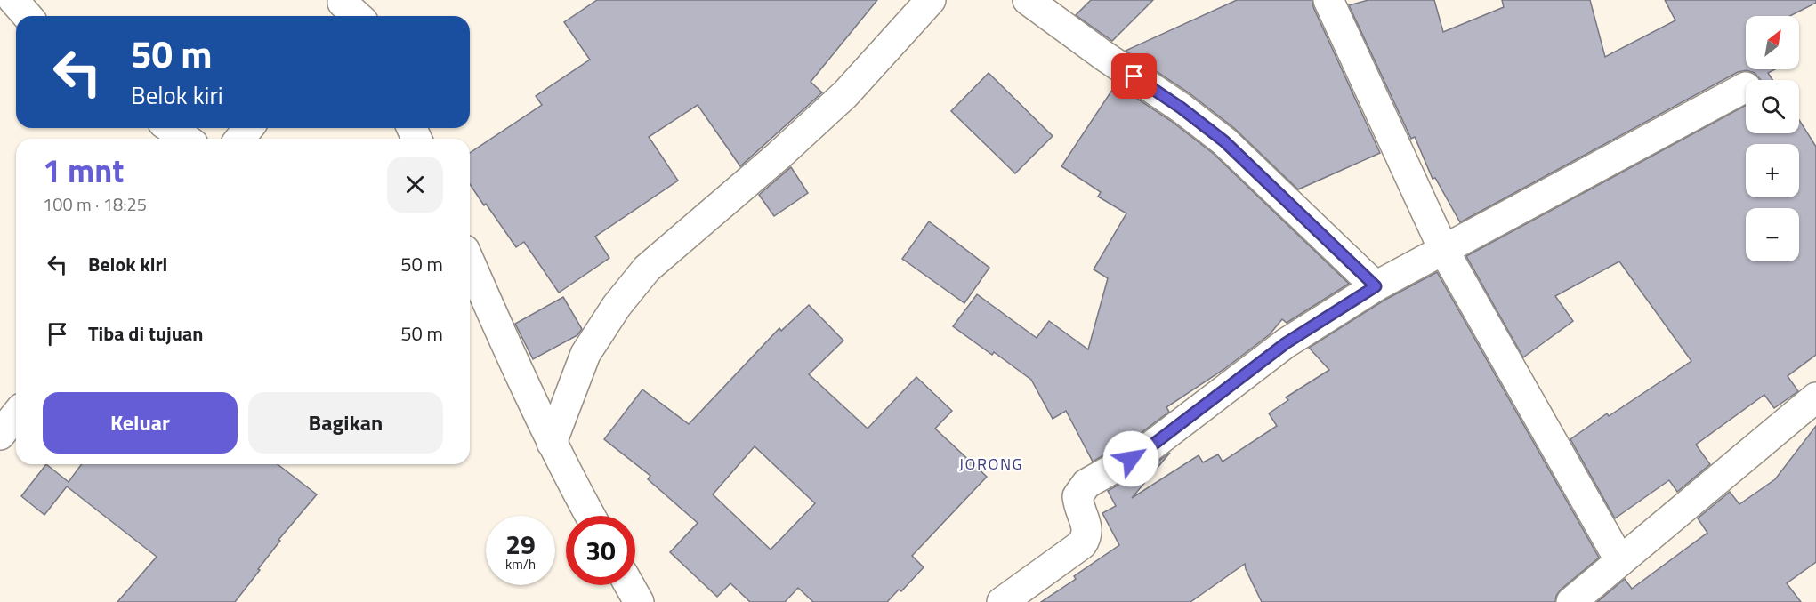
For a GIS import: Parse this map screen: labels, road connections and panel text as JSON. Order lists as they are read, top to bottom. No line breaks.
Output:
{"districts":["JORONG"],"north":"top right","page":{"map_buttons":["+","−"],"turn":["50 m","Belok kiri"],"heading":["1 mnt","100 m · 18:25"],"list":[{"name":"Belok kiri","value":"50 m"},{"name":"Tiba di tujuan","value":"50 m"}],"buttons":["Keluar","Bagikan"],"speed":"29 km/h","limit":"30"}}
